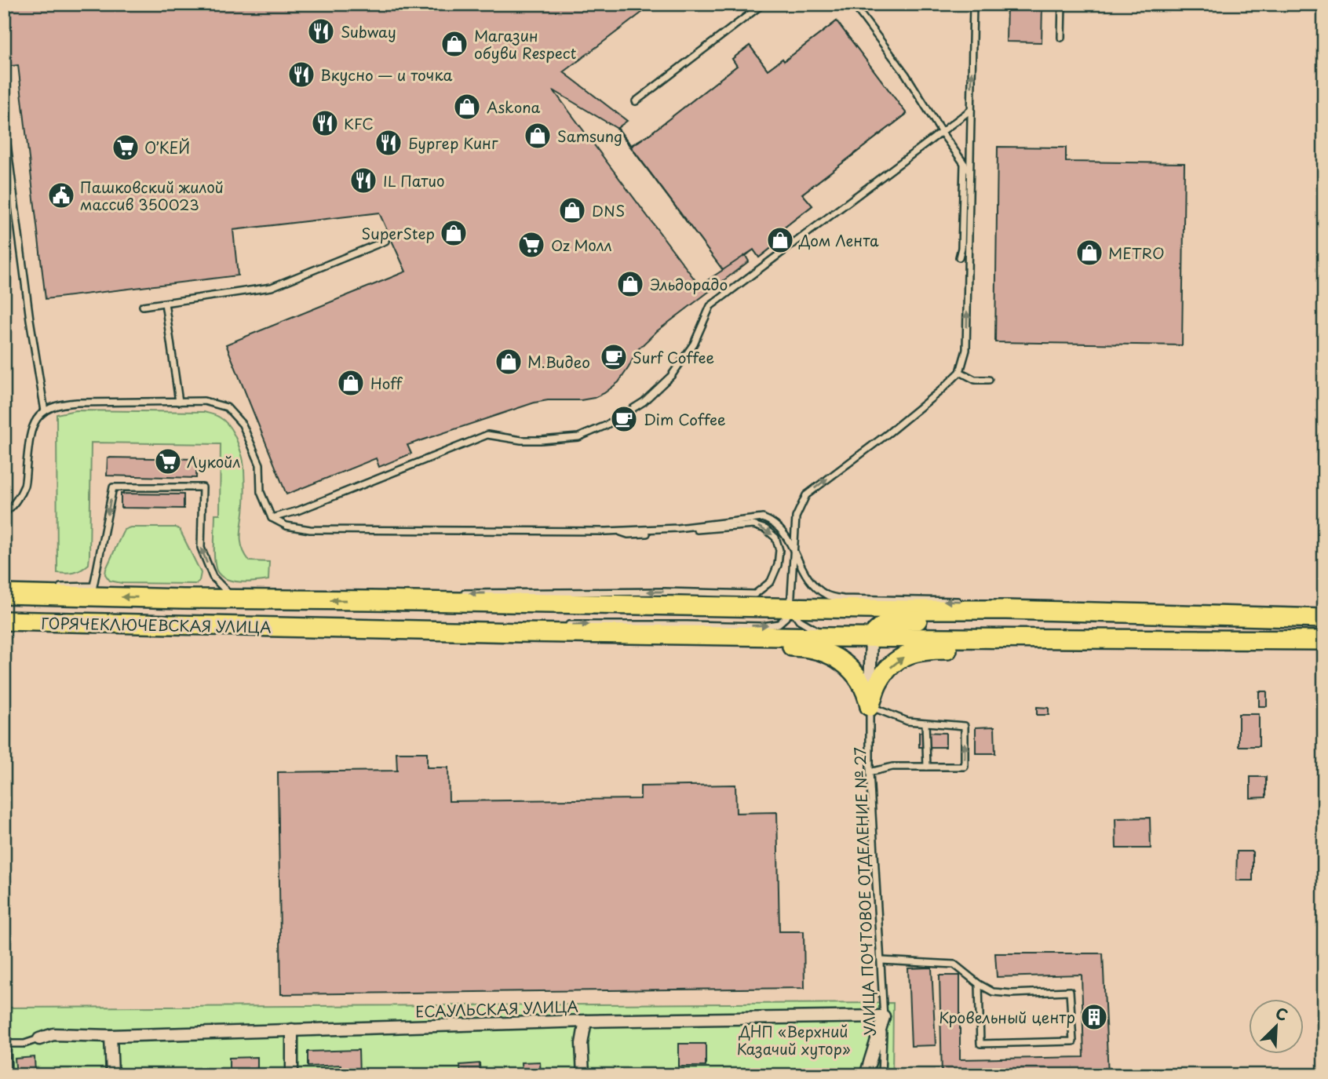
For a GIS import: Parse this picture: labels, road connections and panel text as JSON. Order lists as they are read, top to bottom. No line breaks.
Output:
{"streets":{"main road":["ГОРЯЧЕКЛЮЧЕВСКАЯ УЛИЦА"],"street":["ЕСАУЛЬСКАЯ УЛИЦА"],"lane":["УЛИЦА ПОЧТОВОЕ ОТДЕЛЕНИЕ № 27"]},"crossings":[["УЛИЦА ПОЧТОВОЕ ОТДЕЛЕНИЕ № 27","ЕСАУЛЬСКАЯ УЛИЦА"]],"parks":["ДНП «Верхний Казачий хутор»"],"places":{"restaurant":["Subway","Вкусно — и точка","KFC","Бургер Кинг","IL Патио"],"shop":["Магазин обуви Respect","Askona","Samsung","DNS","SuperStep","Дом Лента","METRO","Эльдорадо","М.Видео","Hoff"],"supermarket":["О’КЕЙ","Oz Молл","Лукойл"],"public building":["Пашковский жилой массив 350023"],"cafe":["Surf Coffee","Dim Coffee"],"building":["Кровельный центр"]},"north":"top right"}
